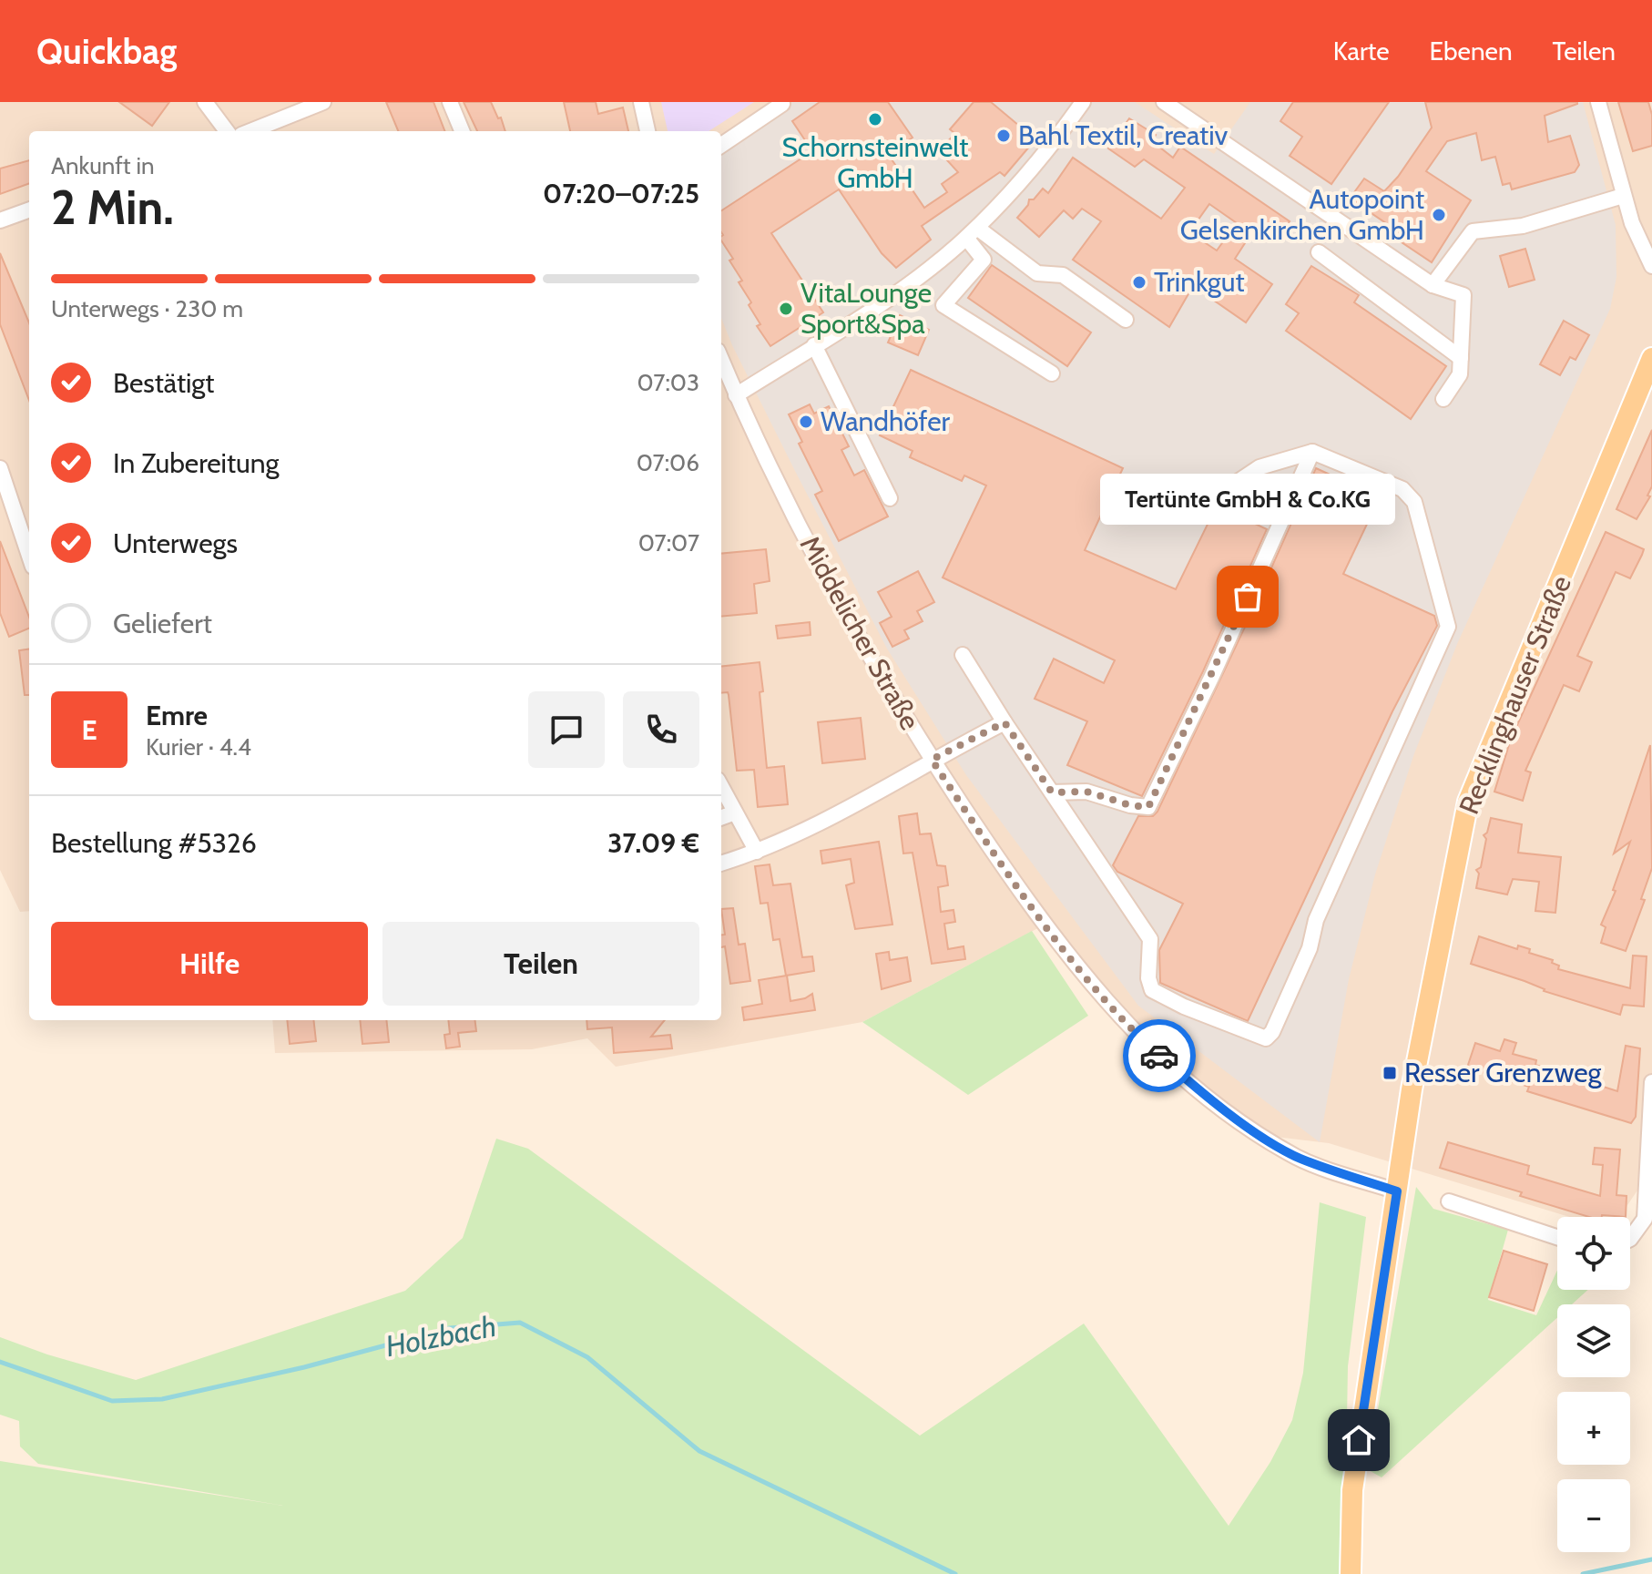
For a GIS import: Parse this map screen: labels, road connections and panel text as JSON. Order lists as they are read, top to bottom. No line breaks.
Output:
{"streets":{"main road":["Recklinghauser Straße"],"street":["Middelicher Straße"]},"crossings":[["Middelicher Straße","Recklinghauser Straße"]],"water":["Holzbach"],"places":{"other":["Schornsteinwelt GmbH","Bahl Textil, Creativ","Autopoint Gelsenkirchen GmbH","Trinkgut","VitaLounge Sport&Spa","Wandhöfer","Tertünte GmbH & Co.KG"],"transit":["Resser Grenzweg"]},"page":{"header":"Quickbag","nav":["Karte","Ebenen","Teilen"],"heading":["2 Min.","Ankunft in","07:20–07:25"],"panel":["Emre","Kurier · 4.4","Bestellung #5326","37.09 €"],"bar":"Unterwegs · 230 m","list":[["Bestätigt","07:03"],["In Zubereitung","07:06"],["Unterwegs","07:07"],"Geliefert"],"bubble":"Tertünte GmbH & Co.KG","round":"E","buttons":["Hilfe","Teilen"],"map_buttons":["+","−"]}}
